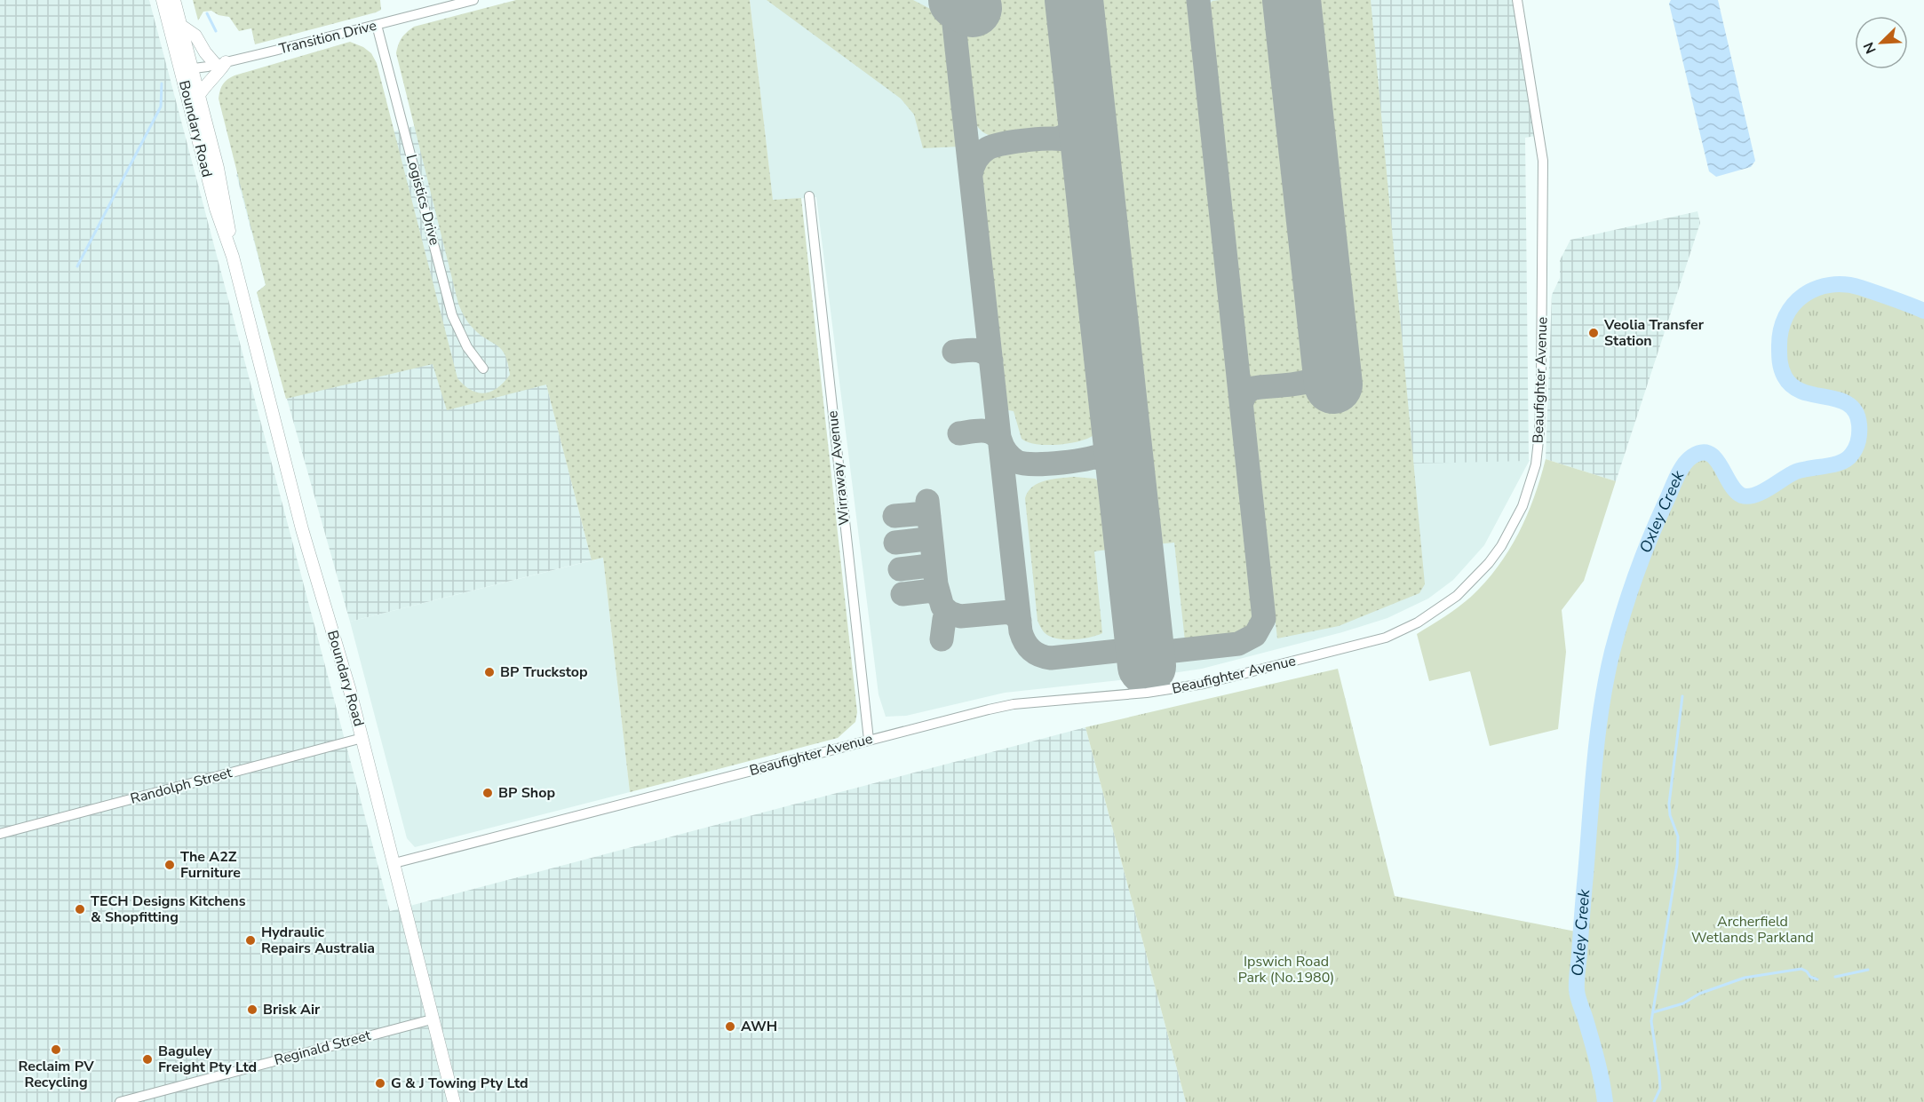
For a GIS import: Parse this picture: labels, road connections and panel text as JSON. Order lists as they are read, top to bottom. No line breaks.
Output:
{"streets":{"main road":["Boundary Road"],"street":["Transition Drive","Logistics Drive","Beaufighter Avenue","Wirraway Avenue","Randolph Street","Reginald Street"]},"crossings":[["Transition Drive","Boundary Road"],["Transition Drive","Logistics Drive"],["Boundary Road","Beaufighter Avenue"],["Boundary Road","Randolph Street"],["Boundary Road","Reginald Street"],["Beaufighter Avenue","Wirraway Avenue"]],"water":["Oxley Creek"],"parks":["Archerfield Wetlands Parkland","Ipswich Road Park (No.1980)"],"places":["Veolia Transfer Station","BP Truckstop","BP Shop","The A2Z Furniture","TECH Designs Kitchens & Shopfitting","Hydraulic Repairs Australia","Brisk Air","AWH","Reclaim PV Recycling","Baguley Freight Pty Ltd","G & J Towing Pty Ltd"],"north":"bottom left"}
